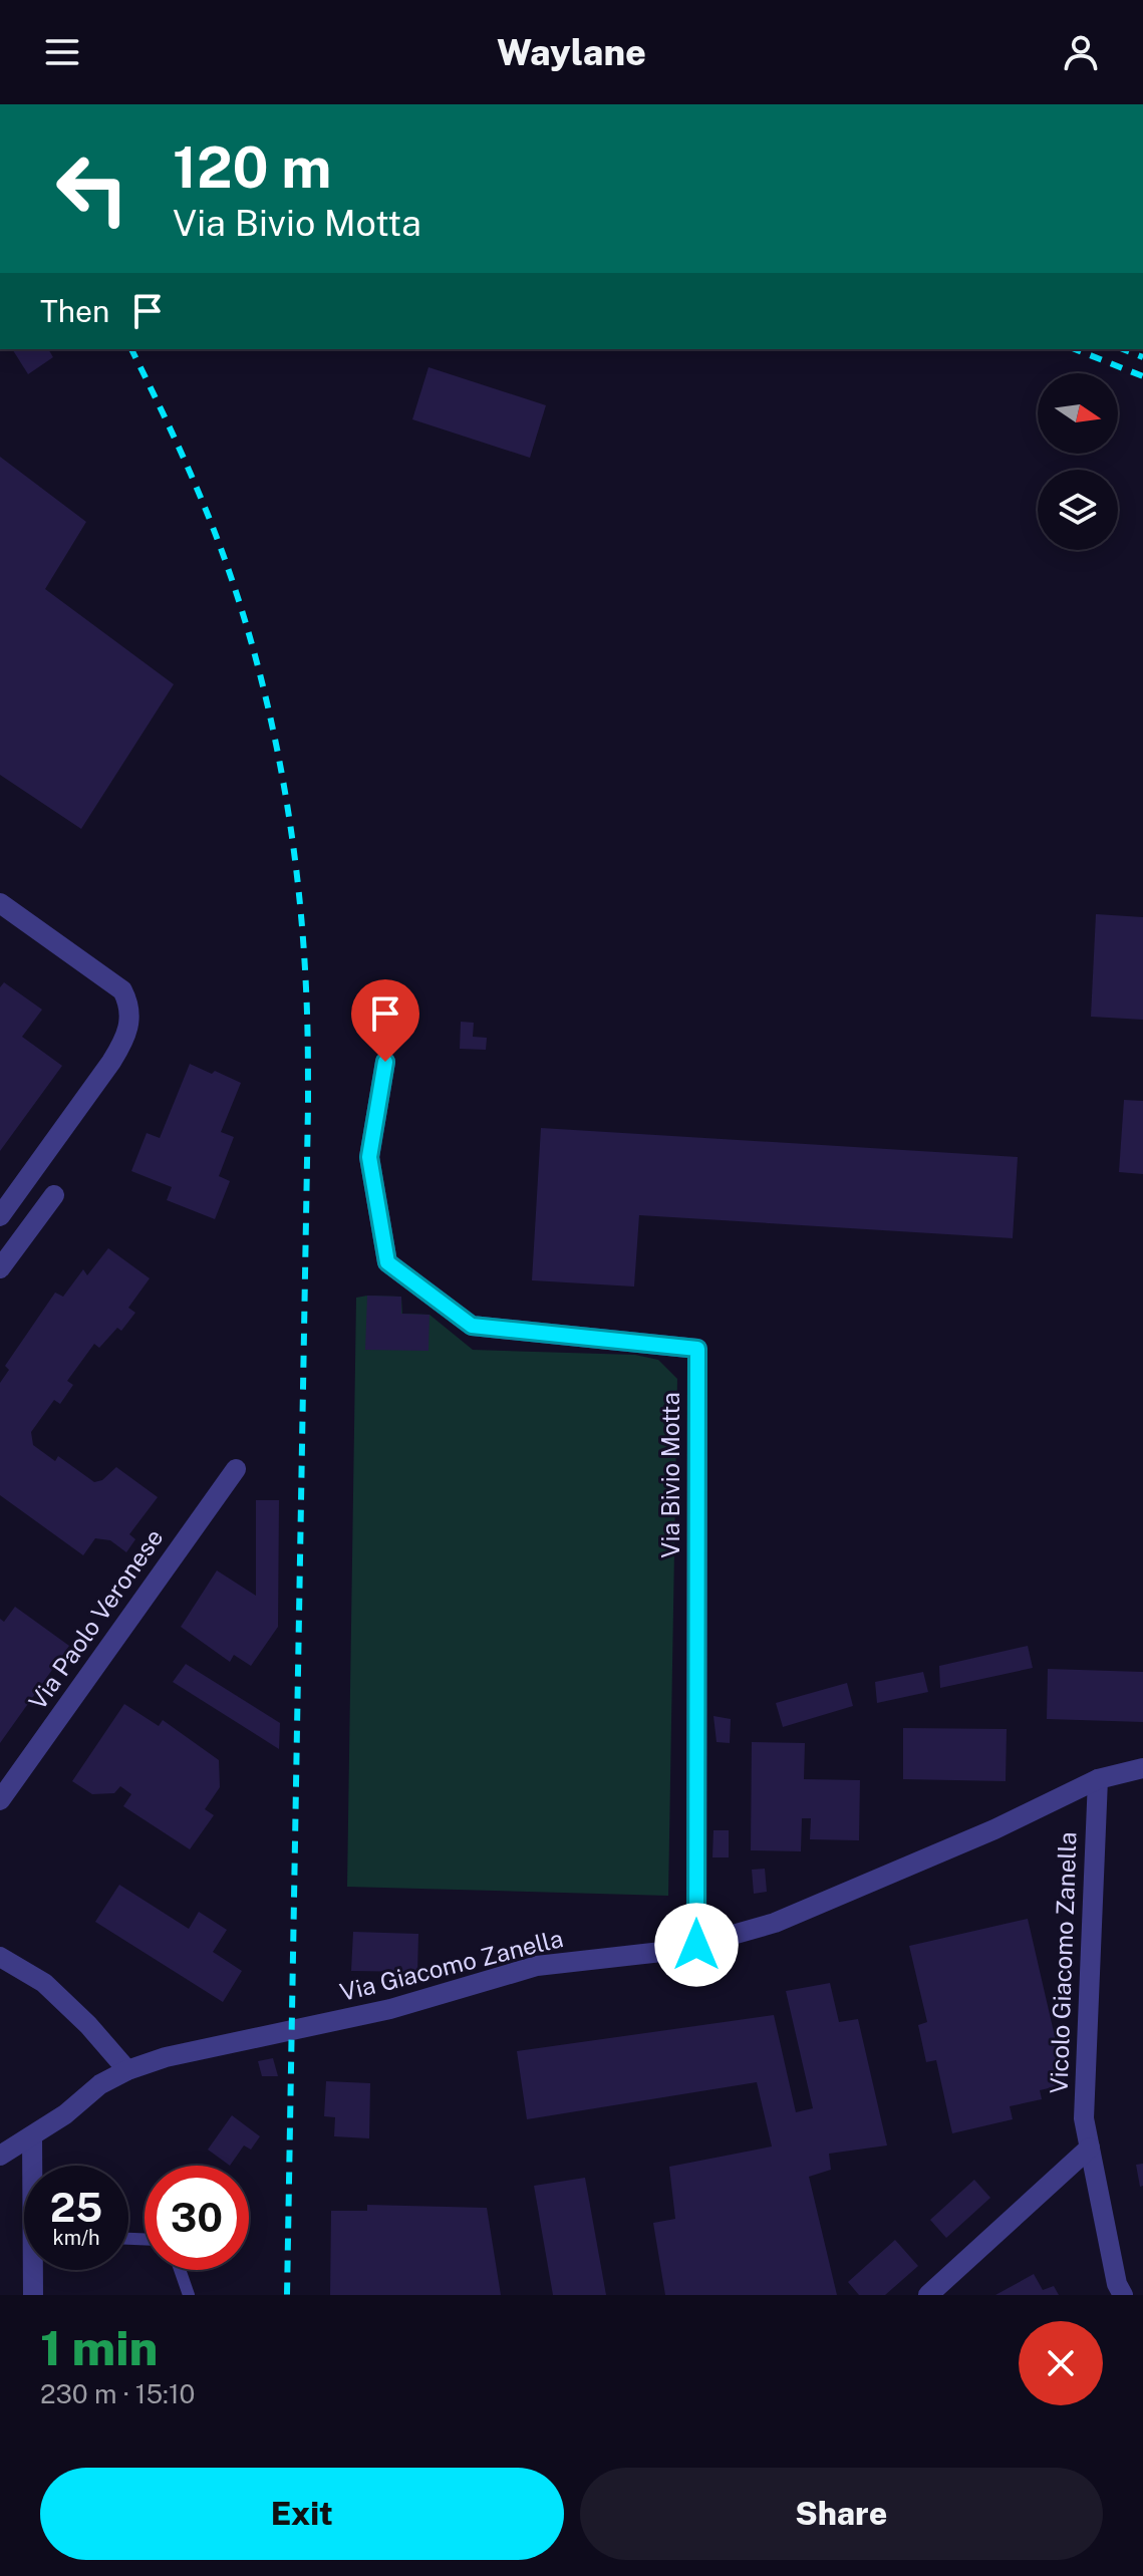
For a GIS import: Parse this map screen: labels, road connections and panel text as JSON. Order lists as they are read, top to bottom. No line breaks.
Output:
{"streets":{"street":["Via Bivio Motta","Via Paolo Veronese","Vicolo Giacomo Zanella","Via Giacomo Zanella"]},"crossings":[["Via Bivio Motta","Via Giacomo Zanella"],["Vicolo Giacomo Zanella","Via Giacomo Zanella"]],"north":"right","page":{"header":"Waylane","turn":["120 m","Via Bivio Motta"],"then":"Then","speed":"25 km/h","limit":"30","heading":["1 min","230 m · 15:10"],"buttons":["Exit","Share"]}}
